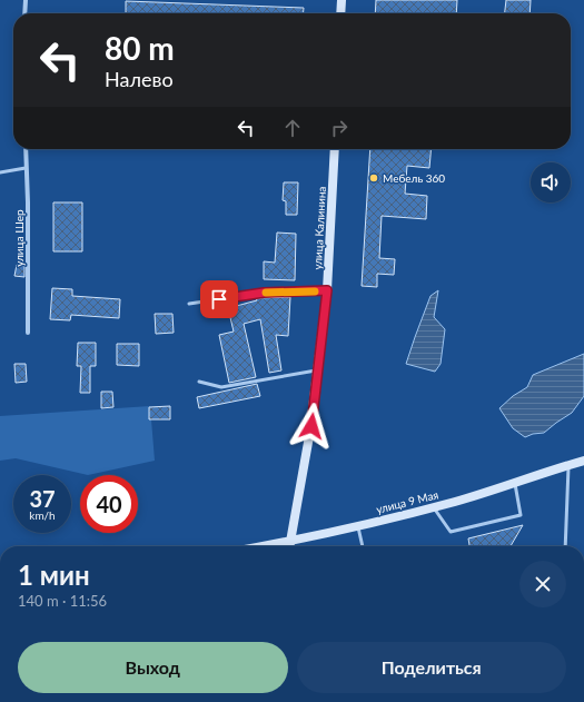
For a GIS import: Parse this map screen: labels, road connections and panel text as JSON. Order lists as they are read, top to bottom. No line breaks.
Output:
{"streets":{"street":["улица Калинина","улица Шер","улица 9 Мая"]},"crossings":[["улица Калинина","улица 9 Мая"]],"places":["Мебель 360"],"page":{"turn":["80 m","Налево"],"speed":"37 km/h","limit":"40","heading":["1 мин","140 m · 11:56"],"buttons":["Выход","Поделиться"]}}
